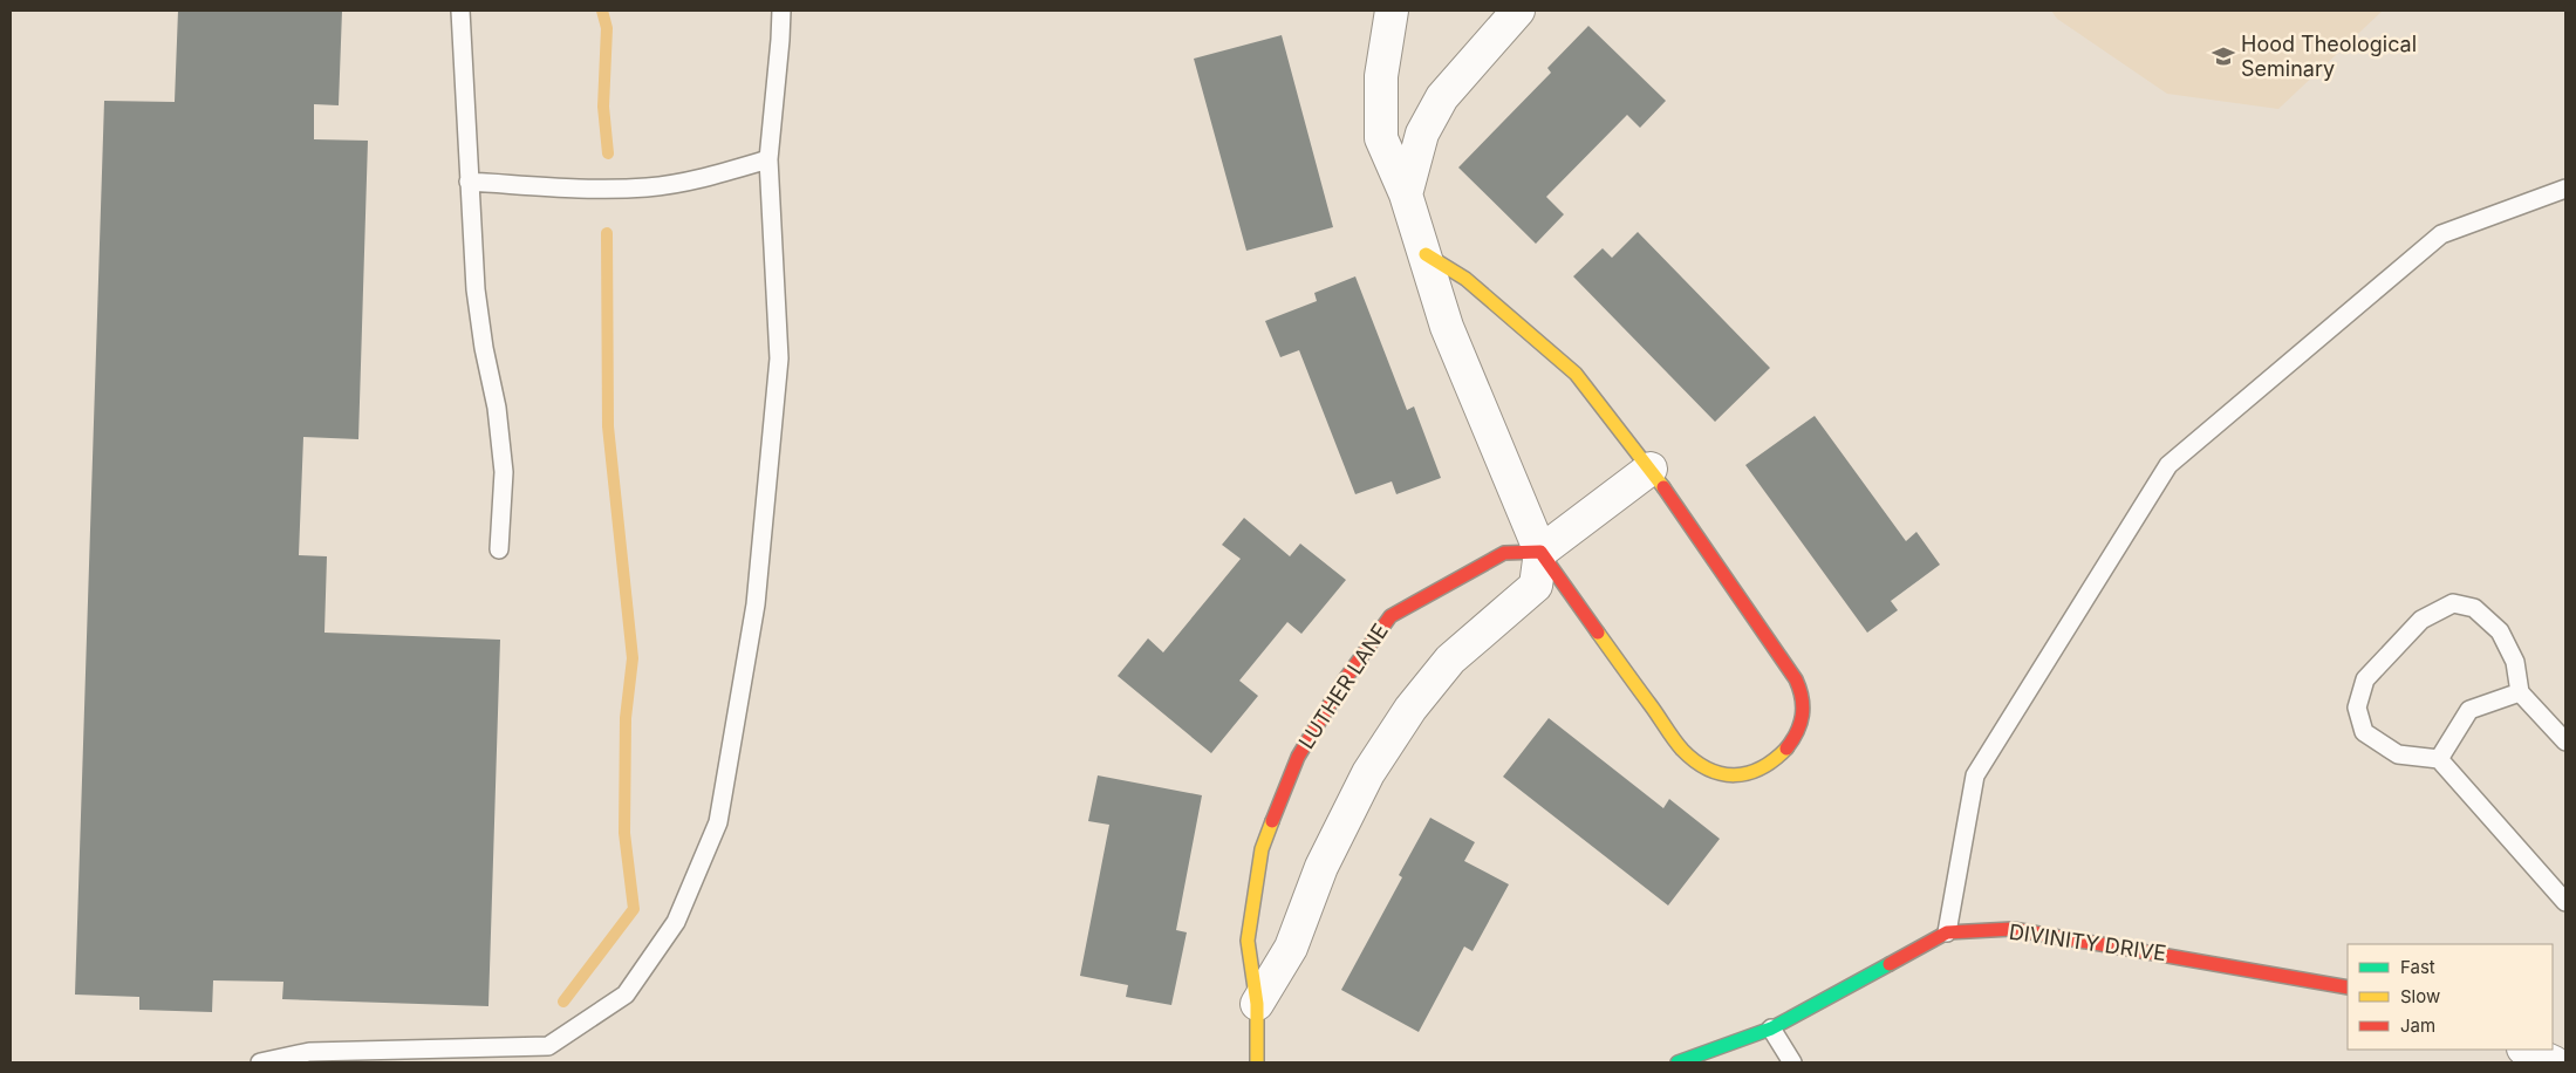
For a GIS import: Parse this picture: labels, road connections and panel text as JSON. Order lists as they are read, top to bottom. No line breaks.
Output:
{"streets":{"street":["LUTHER LANE","DIVINITY DRIVE"]},"places":{"school or university":["Hood Theological Seminary"]},"legend":["Fast","Slow","Jam"]}
